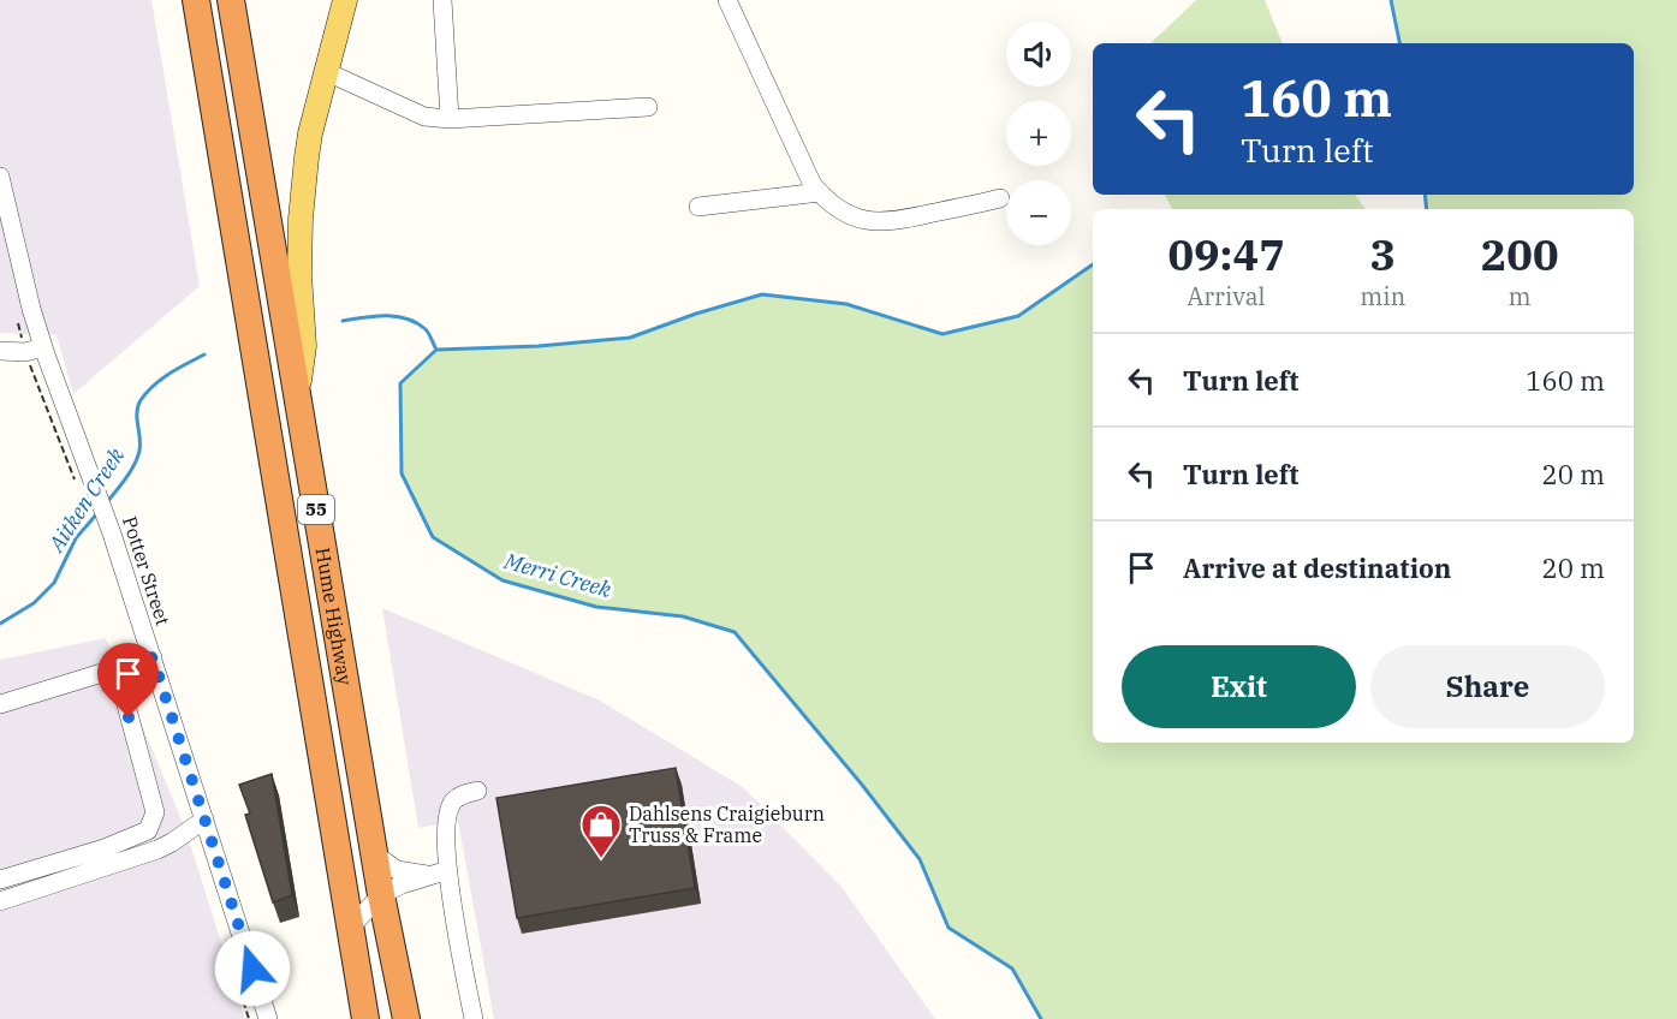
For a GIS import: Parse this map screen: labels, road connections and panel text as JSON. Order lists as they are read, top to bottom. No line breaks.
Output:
{"streets":{"highway":["55","Hume Highway"],"street":["Potter Street"]},"water":["Aitken Creek","Merri Creek"],"places":{"shop":["Dahlsens Craigieburn Truss & Frame"]},"page":{"map_buttons":["+","−"],"turn":["160 m","Turn left"],"eta":["09:47","Arrival","3","min","200","m"],"list":[{"name":"Turn left","value":"160 m"},{"name":"Turn left","value":"20 m"},{"name":"Arrive at destination","value":"20 m"}],"buttons":["Exit","Share"]}}
